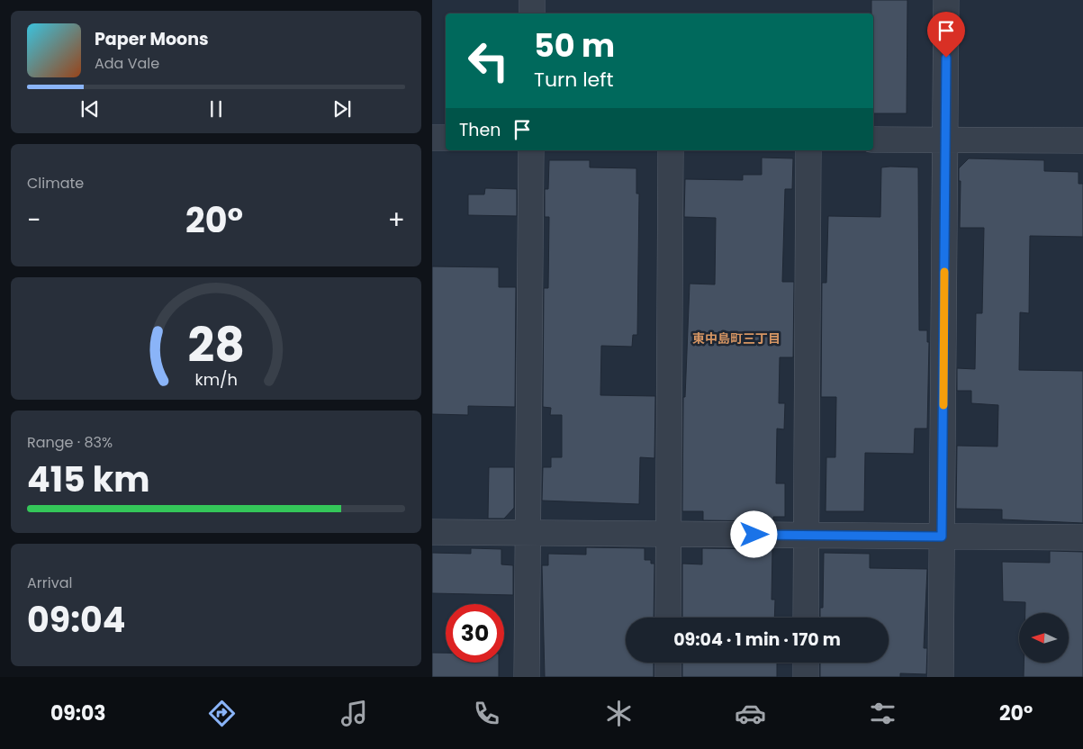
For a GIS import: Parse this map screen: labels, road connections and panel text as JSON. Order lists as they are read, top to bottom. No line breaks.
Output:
{"districts":["東中島町三丁目"],"north":"left","page":{"turn":["50 m","Turn left"],"song":["Paper Moons","Ada Vale"],"then":"Then","tile":["Climate",["Range · 83%","415 km"],["Arrival","09:04"]],"heat":["−","20°","+"],"limit":"30","trip":"09:04 · 1 min · 170 m","tabs":["09:03","20°"],"gauge":["28","km/h"]}}
